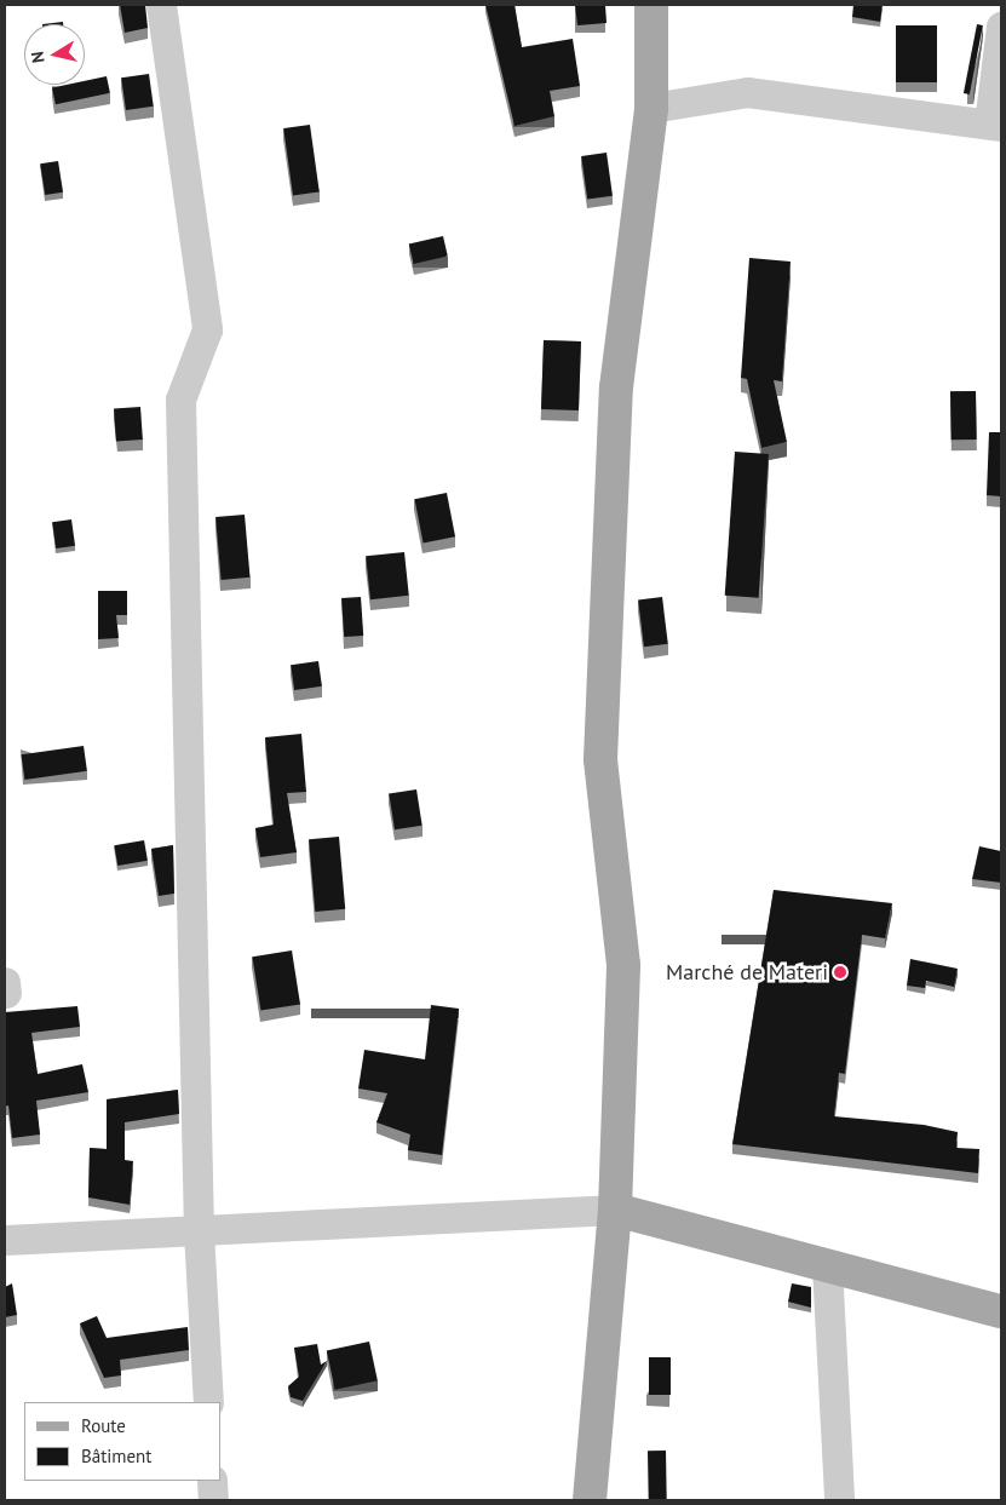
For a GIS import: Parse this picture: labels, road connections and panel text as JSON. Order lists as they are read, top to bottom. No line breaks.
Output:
{"places":["Marché de Materi"],"legend":["Route","Bâtiment"],"north":"left"}
